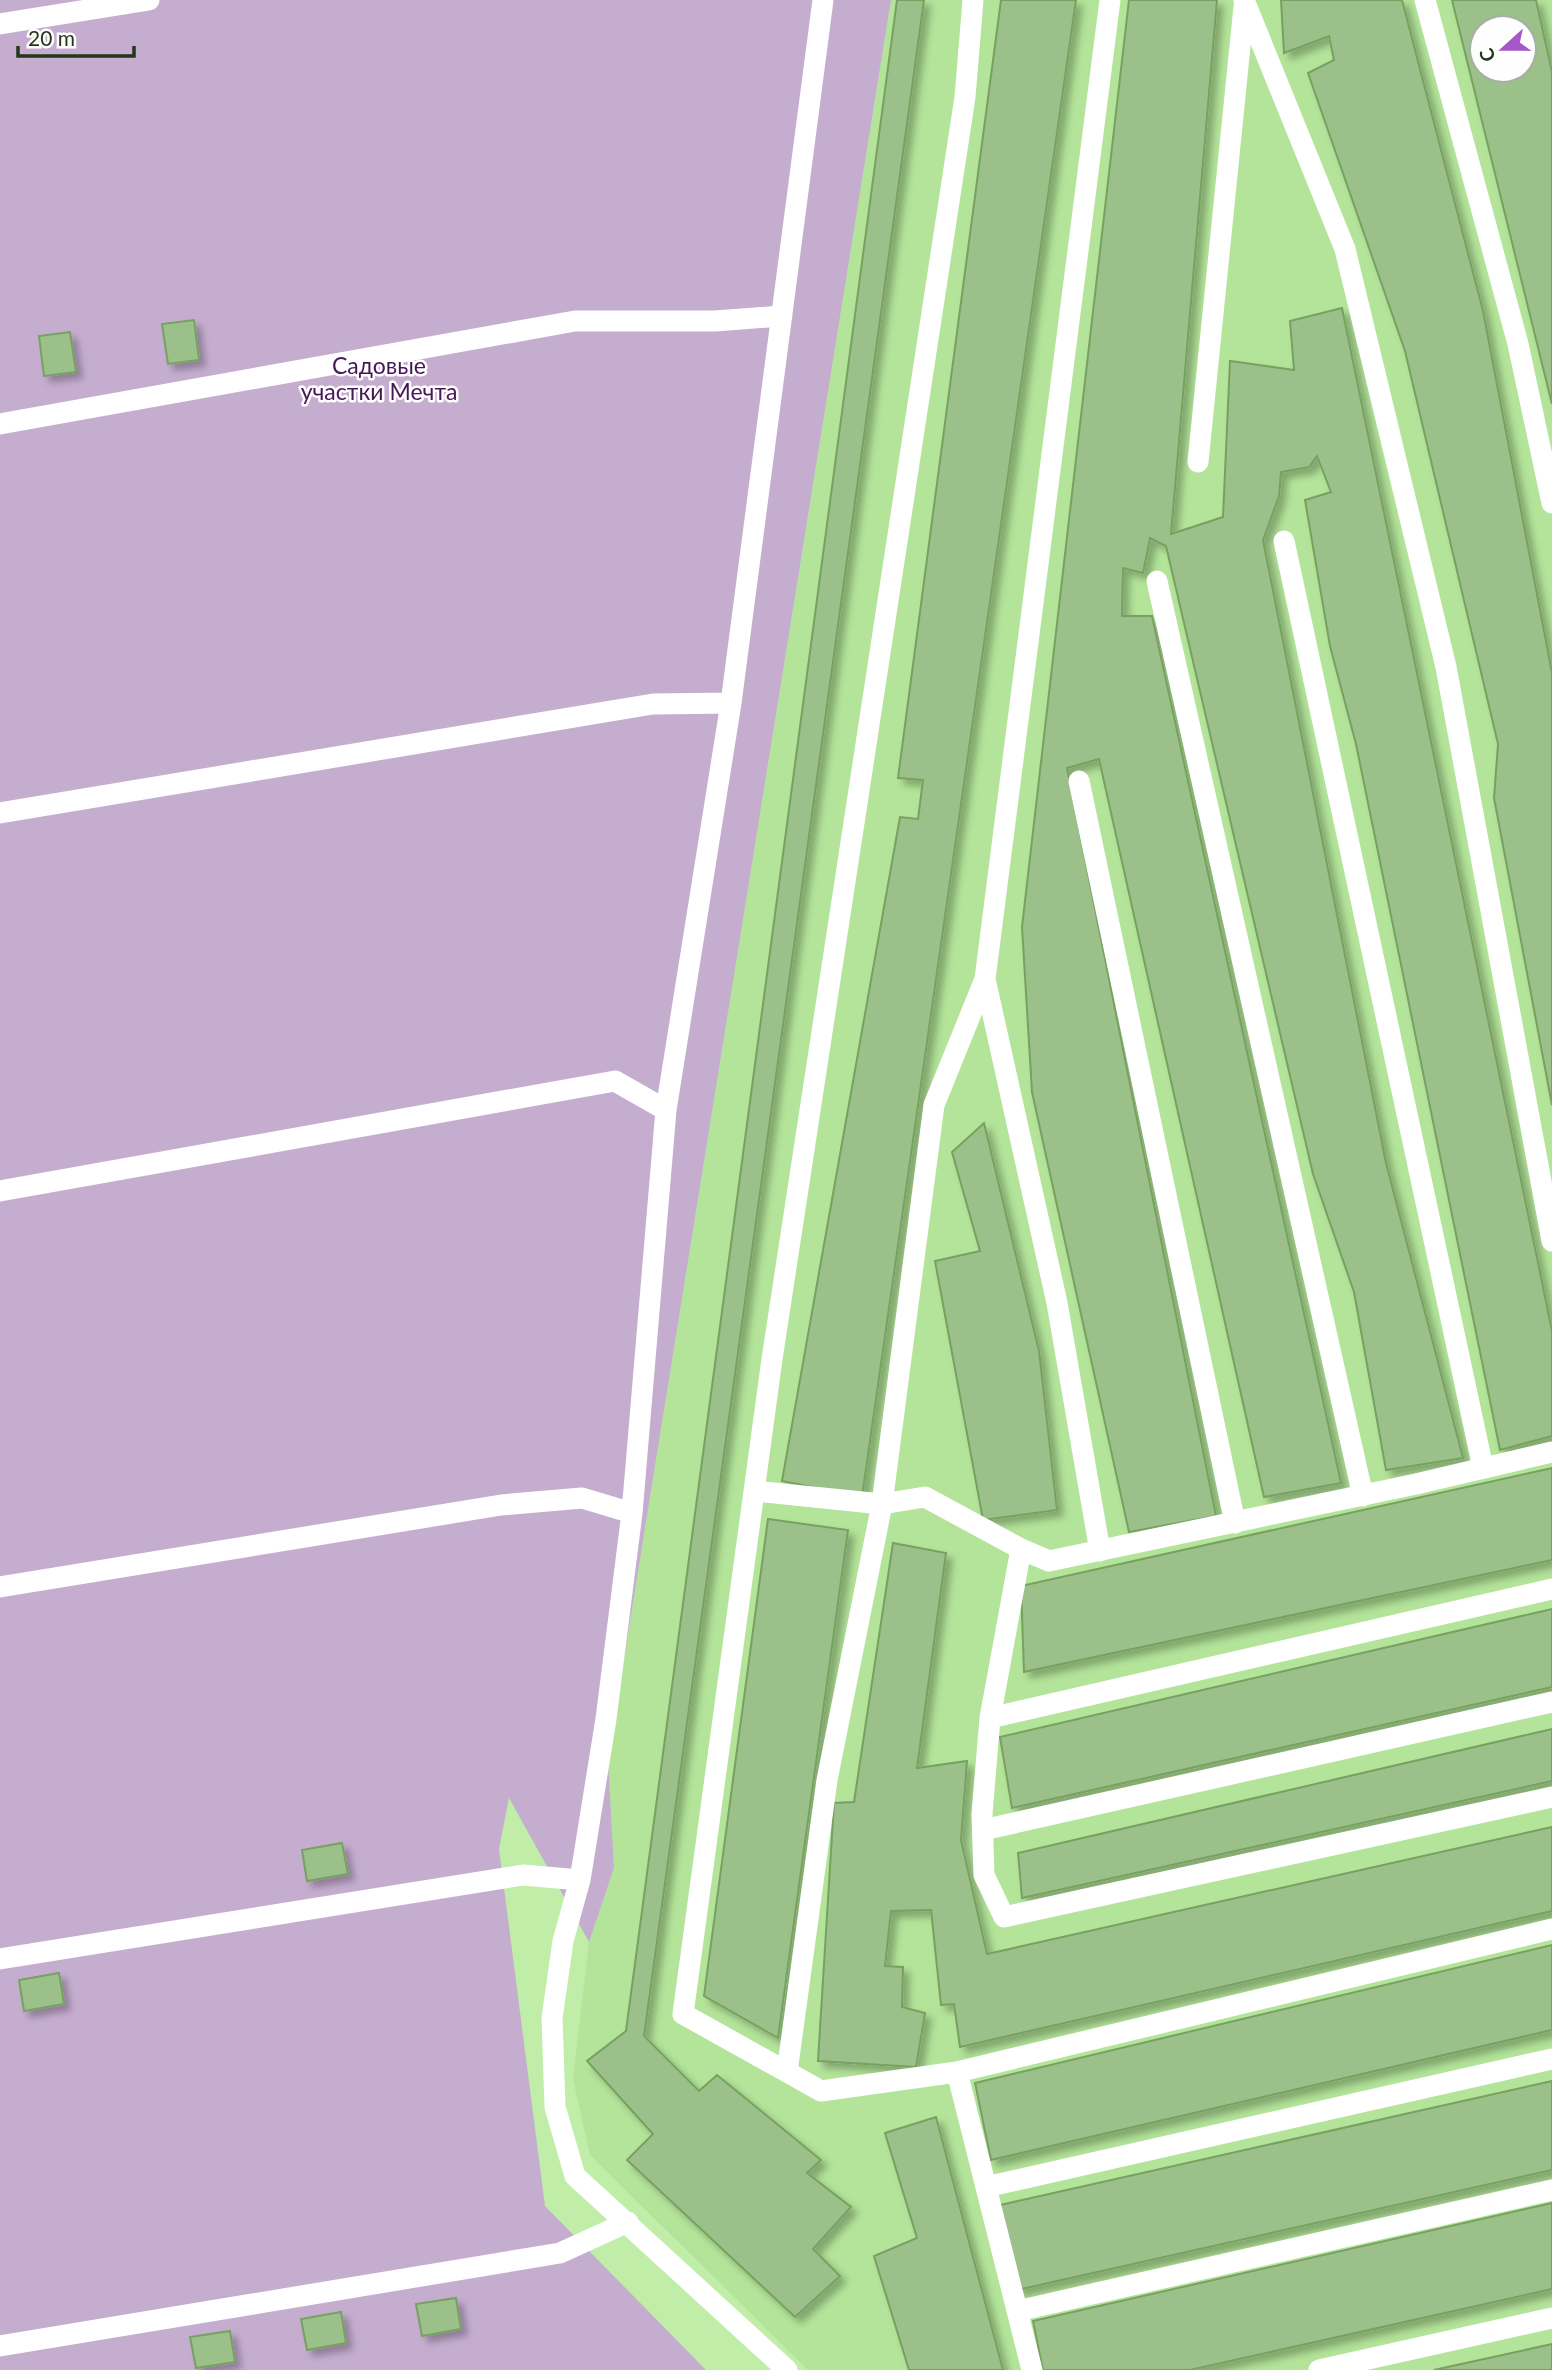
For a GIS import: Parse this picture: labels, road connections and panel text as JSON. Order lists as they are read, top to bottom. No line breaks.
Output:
{"parks":["Садовые участки Мечта"],"scale_bar":"20 m","north":"left"}
